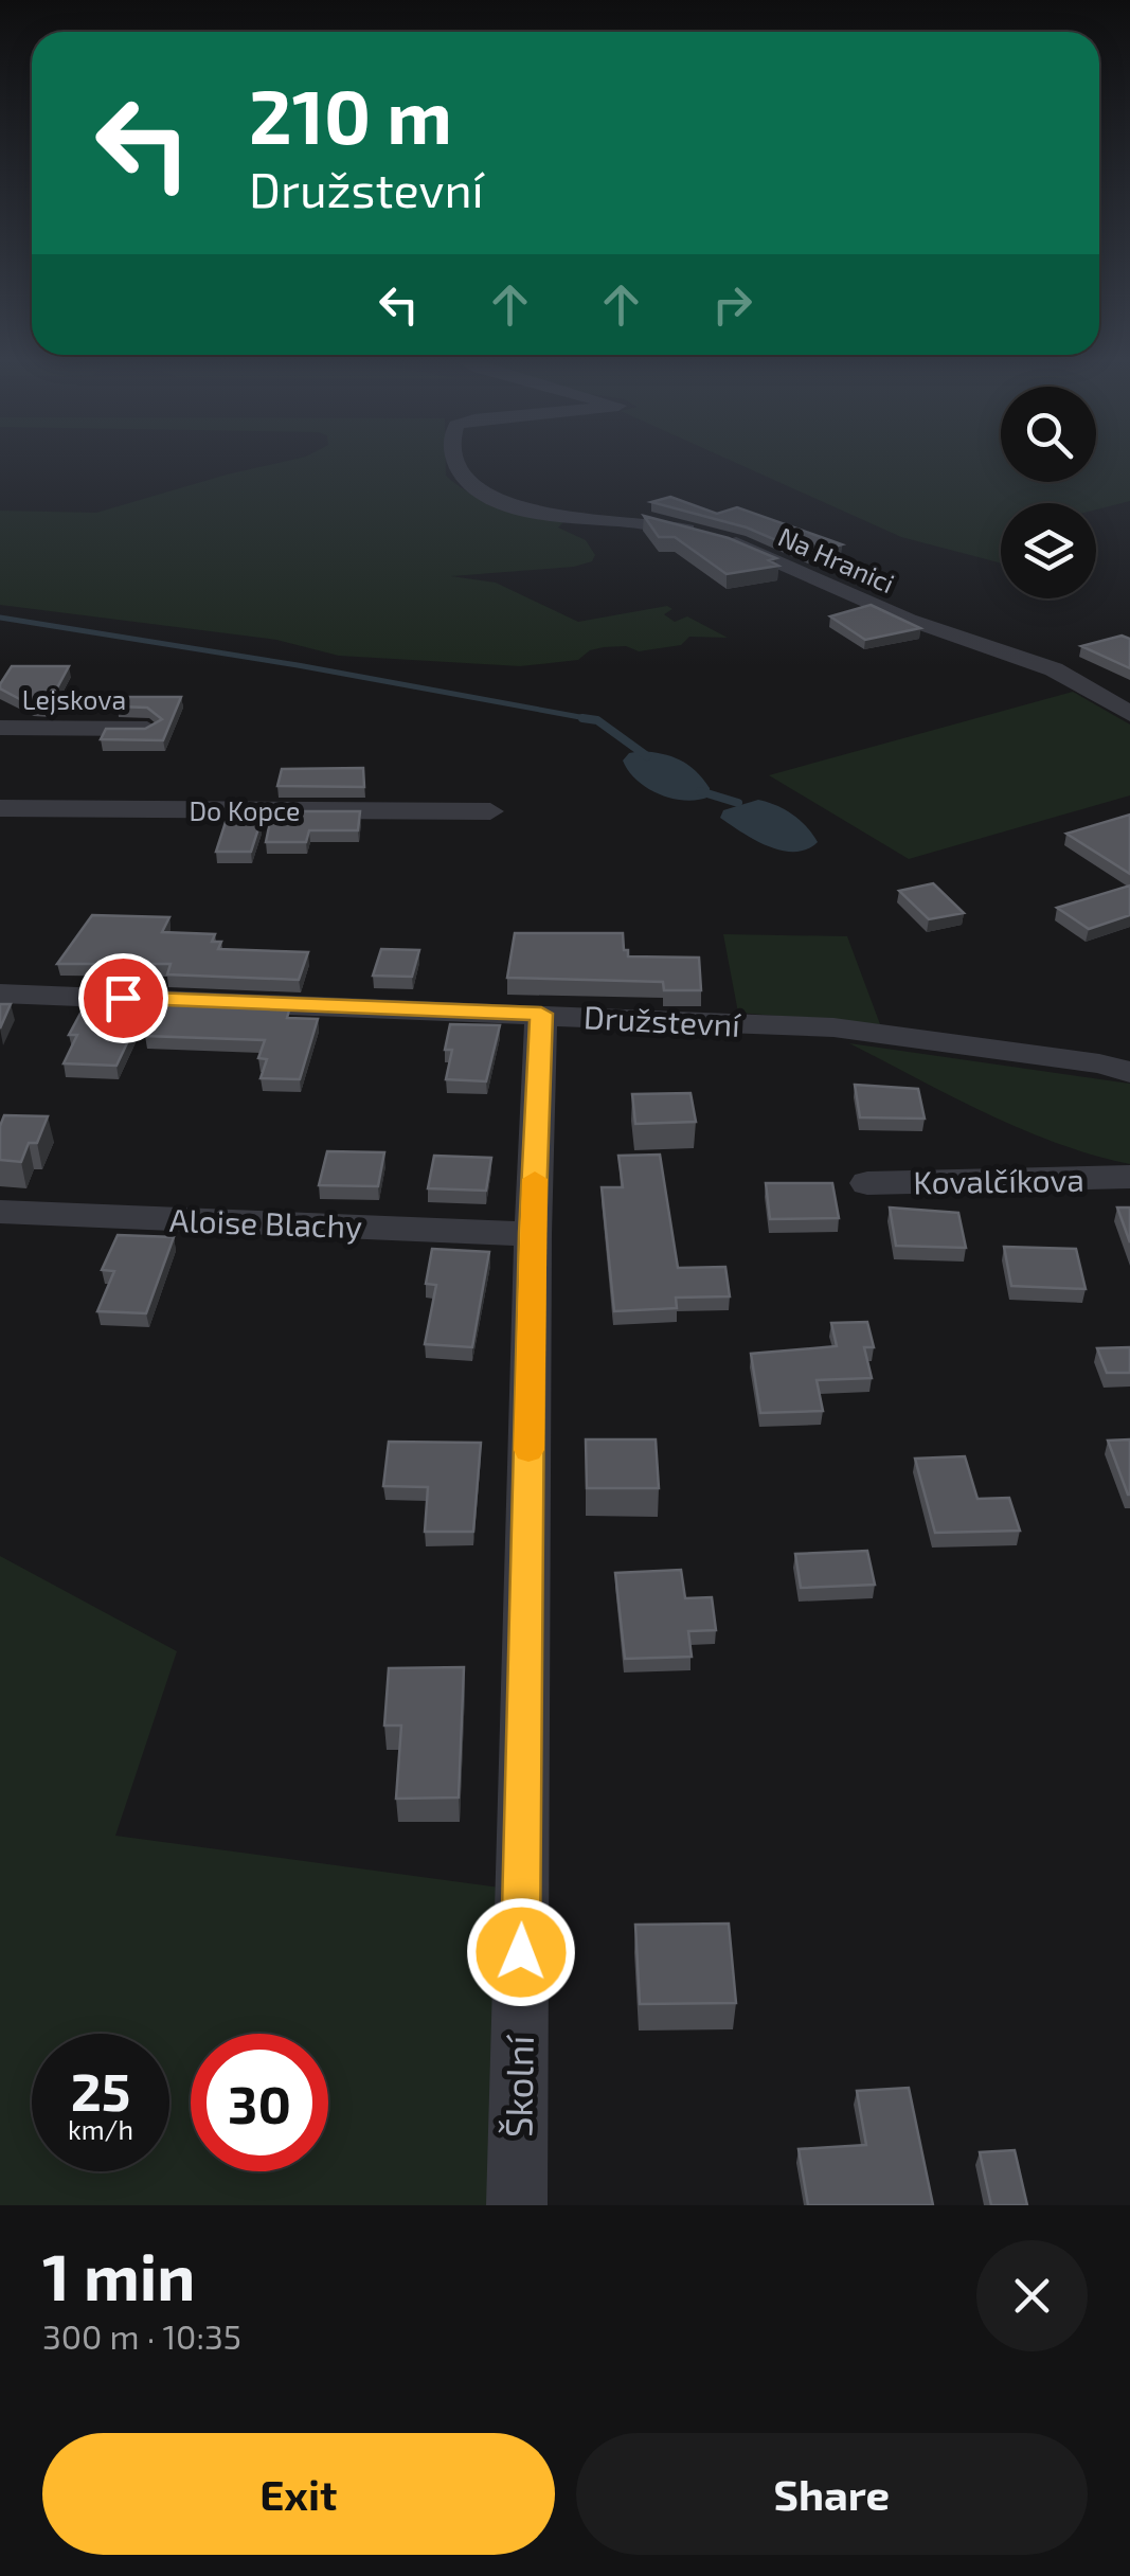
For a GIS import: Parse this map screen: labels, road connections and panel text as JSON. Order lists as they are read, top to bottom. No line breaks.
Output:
{"streets":{"street":["Na Hranici","Lejskova","Do Kopce","Družstevní","Kovalčíkova","Aloise Blachy","Školní"]},"crossings":[["Družstevní","Školní"],["Aloise Blachy","Školní"]],"page":{"turn":["210 m","Družstevní"],"speed":"25 km/h","limit":"30","heading":["1 min","300 m · 10:35"],"buttons":["Exit","Share"]}}
